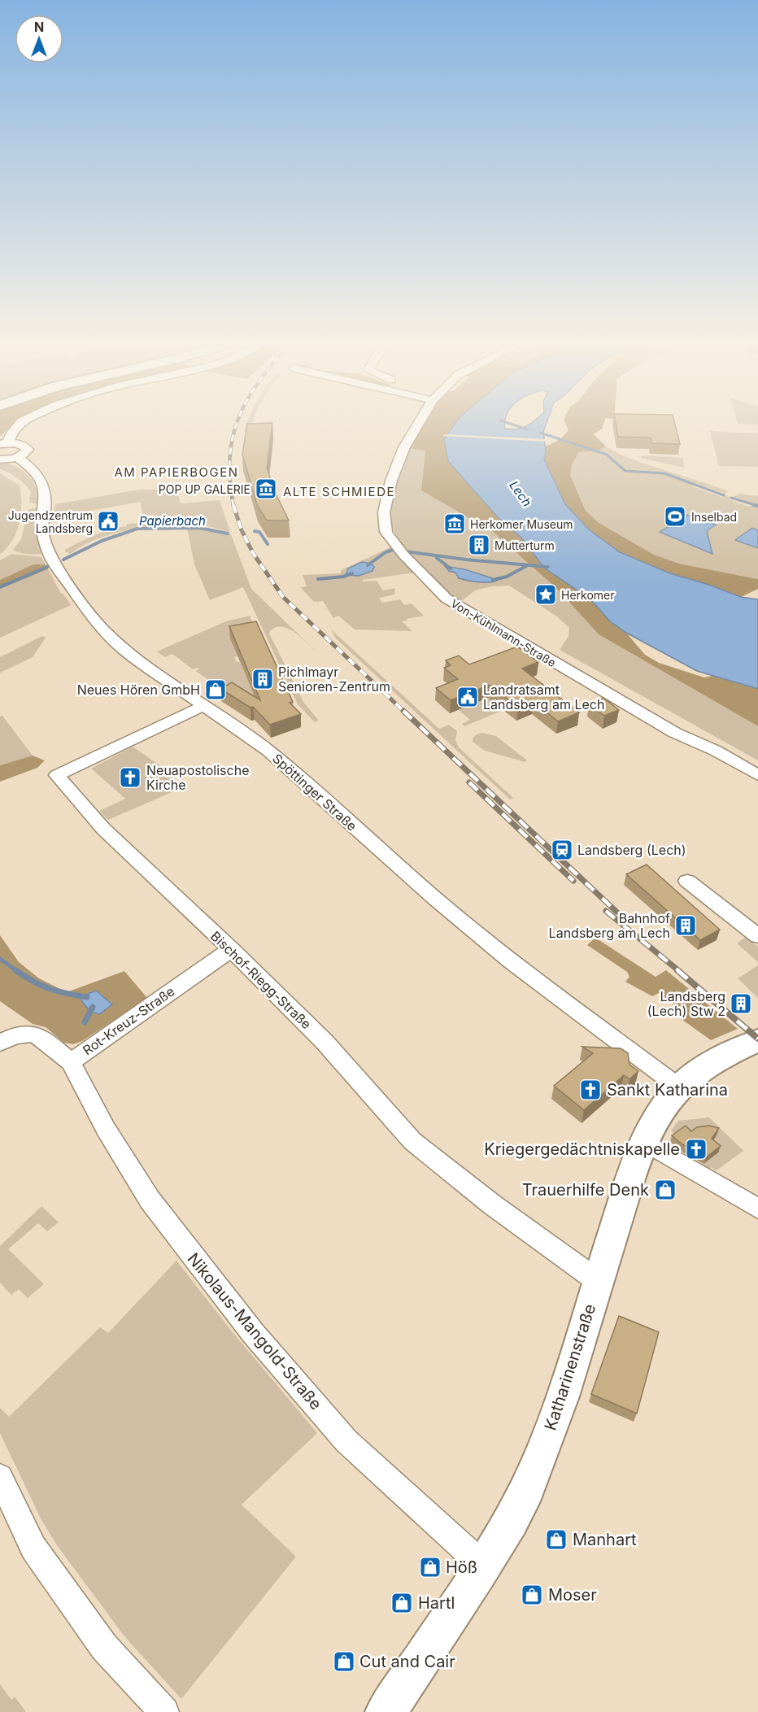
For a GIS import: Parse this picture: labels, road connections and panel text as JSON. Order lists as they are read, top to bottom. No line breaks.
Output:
{"streets":{"main road":["Katharinenstraße"],"street":["Von-Kühlmann-Straße","Spöttinger Straße","Bischof-Riegg-Straße","Rot-Kreuz-Straße","Nikolaus-Mangold-Straße"]},"crossings":[["Spöttinger Straße","Bischof-Riegg-Straße"],["Spöttinger Straße","Katharinenstraße"],["Bischof-Riegg-Straße","Rot-Kreuz-Straße"],["Bischof-Riegg-Straße","Katharinenstraße"],["Rot-Kreuz-Straße","Nikolaus-Mangold-Straße"],["Nikolaus-Mangold-Straße","Katharinenstraße"]],"districts":["AM PAPIERBOGEN","ALTE SCHMIEDE"],"water":["Lech","Papierbach"],"places":{"museum":["POP UP GALERIE","Herkomer Museum"],"sports":["Inselbad"],"public building":["Jugendzentrum Landsberg","Landratsamt Landsberg am Lech"],"building":["Mutterturm","Pichlmayr Senioren-Zentrum","Bahnhof Landsberg am Lech","Landsberg (Lech) Stw 2"],"place":["Herkomer"],"shop":["Neues Hören GmbH","Trauerhilfe Denk","Manhart","Höß","Moser","Hartl","Cut and Cair"],"church":["Neuapostolische Kirche","Sankt Katharina","Kriegergedächtniskapelle"],"station":["Landsberg (Lech)"]},"north":"top"}
